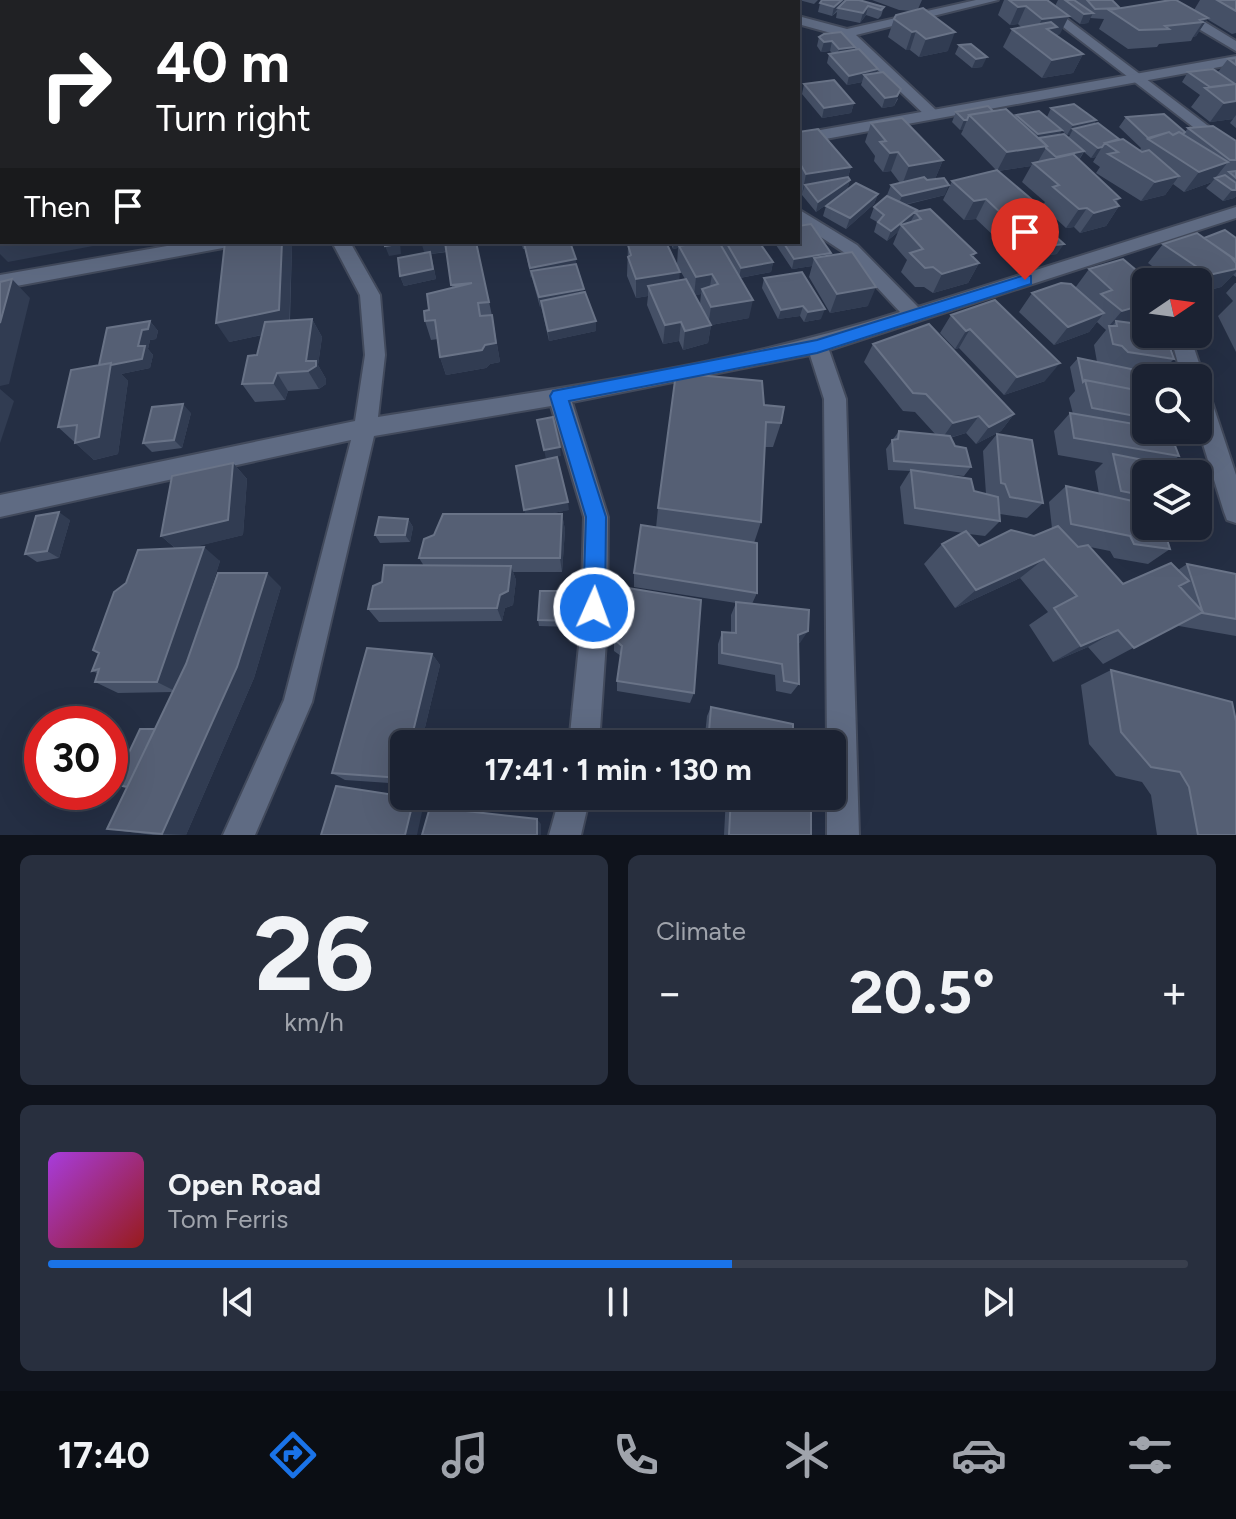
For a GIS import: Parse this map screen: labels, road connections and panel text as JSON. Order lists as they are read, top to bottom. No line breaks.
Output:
{"north":"right","page":{"turn":["40 m","Turn right"],"then":"Then","limit":"30","trip":"17:41 · 1 min · 130 m","tile":[["26","km/h"],"Climate"],"heat":["−","20.5°","+"],"song":["Open Road","Tom Ferris"],"tabs":"17:40"}}
